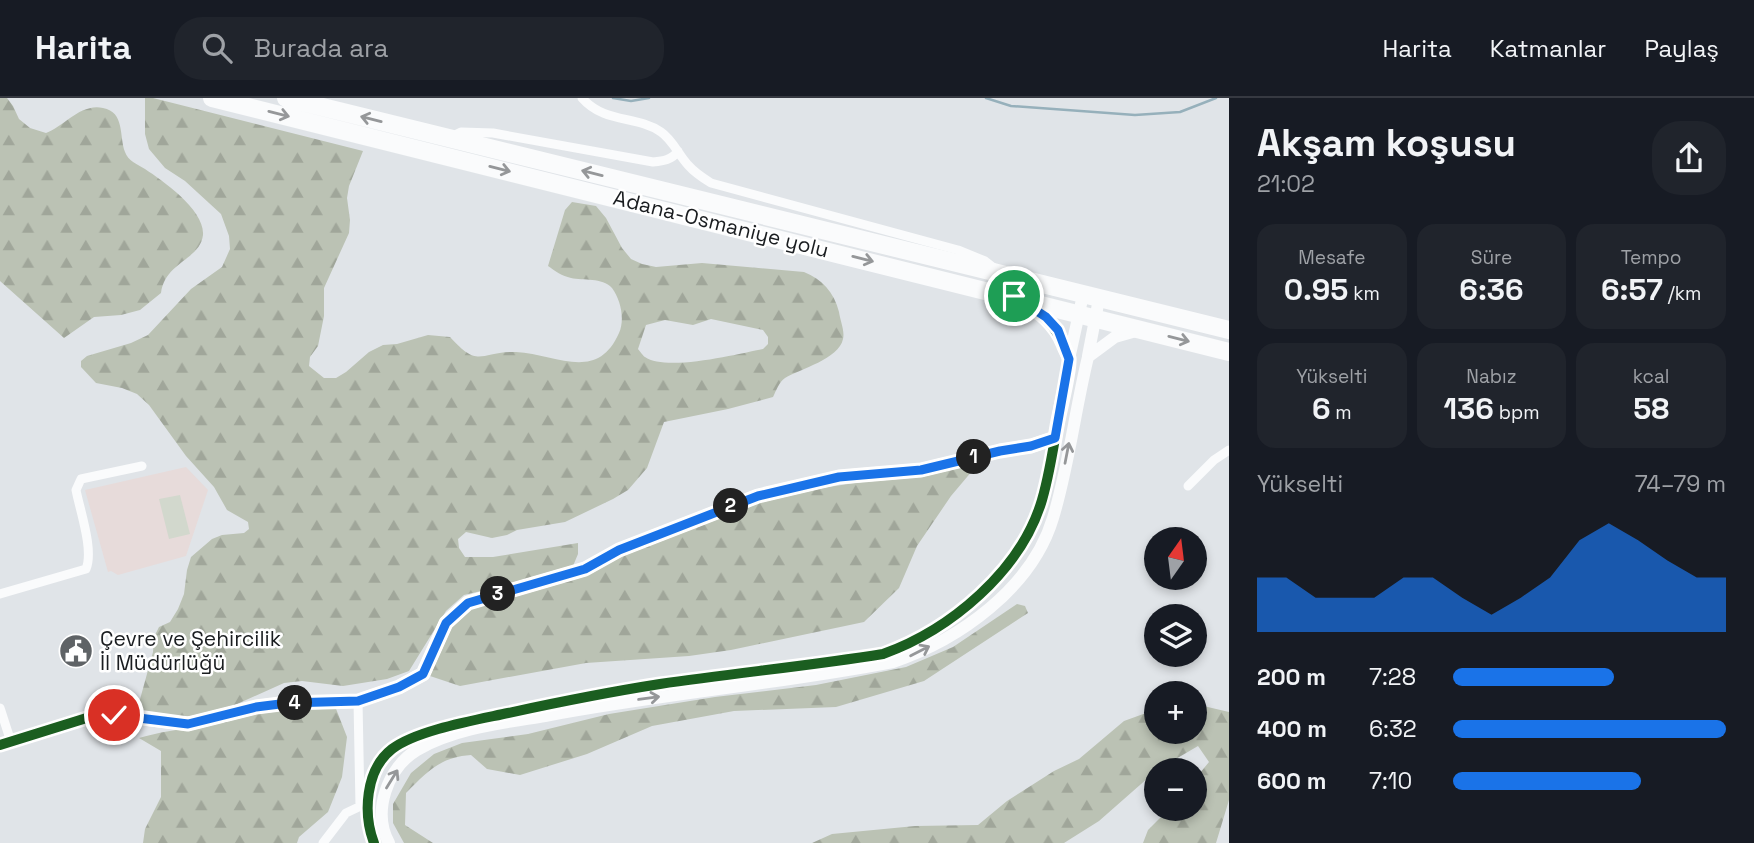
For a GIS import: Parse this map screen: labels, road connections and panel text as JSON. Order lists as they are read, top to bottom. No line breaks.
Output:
{"streets":{"highway":["Adana-Osmaniye yolu"]},"places":{"public building":["Çevre ve Şehircilik İl Müdürlüğü"]},"north":"top","page":{"header":"Harita","search":"Burada ara","nav":["Harita","Katmanlar","Paylaş"],"heading":["Akşam koşusu","21:02"],"stats":[["Mesafe","0.95 km"],["Süre","6:36"],["Tempo","6:57 /km"],["Yükselti","6 m"],["Nabız","136 bpm"],["kcal","58"]],"pins":["1","2","3","4"],"chart":["Yükselti","74–79 m"],"map_buttons":["+","−"],"list":[{"name":"200 m","note":"7:28"},{"name":"400 m","note":"6:32"},{"name":"600 m","note":"7:10"}]}}
